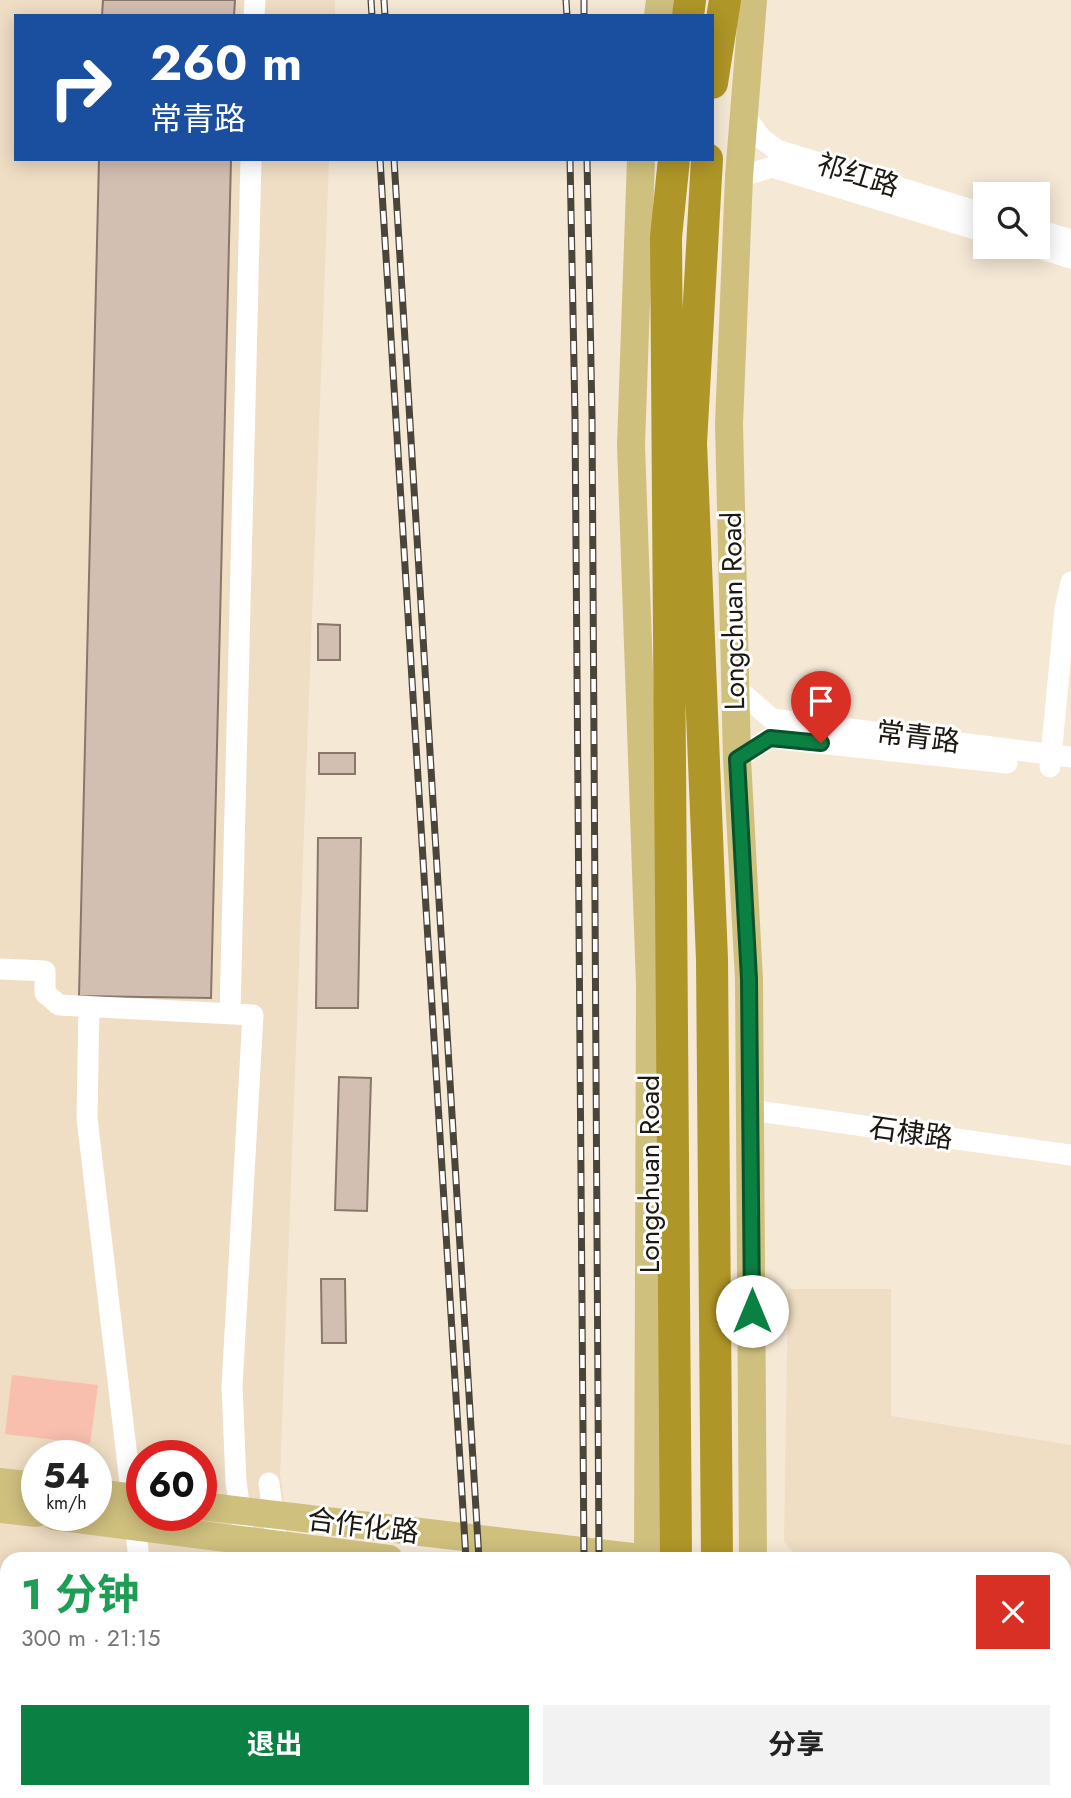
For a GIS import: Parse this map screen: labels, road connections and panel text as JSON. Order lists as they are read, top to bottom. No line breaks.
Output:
{"streets":{"highway":["Longchuan Road"],"main road":["合作化路"],"street":["祁红路","常青路","石棣路"]},"crossings":[["祁红路","Longchuan Road"],["Longchuan Road","常青路"],["Longchuan Road","石棣路"]],"page":{"turn":["260 m","常青路"],"speed":"54 km/h","limit":"60","heading":["1 分钟","300 m · 21:15"],"buttons":["退出","分享"]}}
